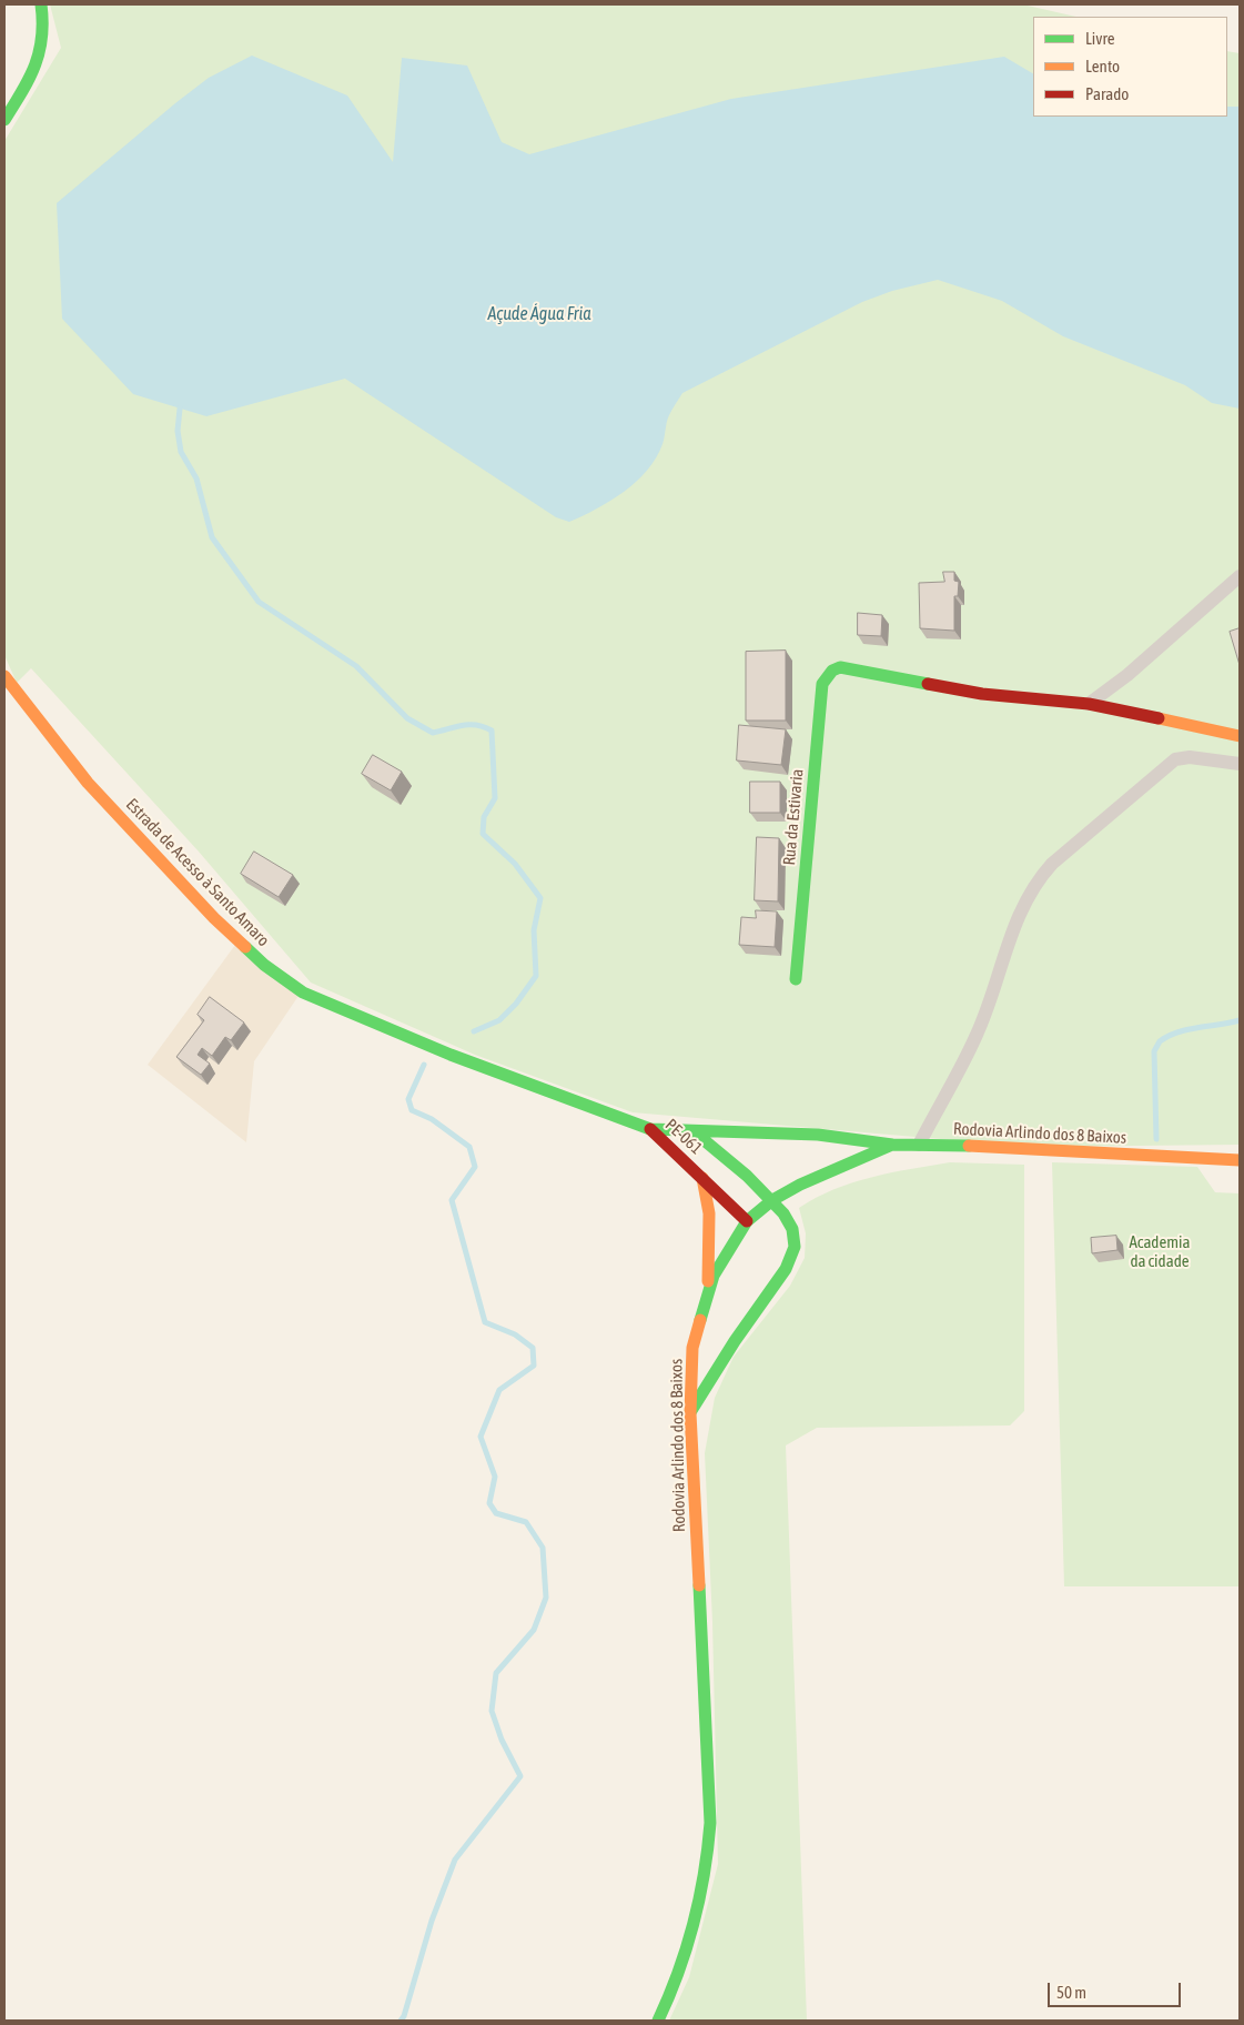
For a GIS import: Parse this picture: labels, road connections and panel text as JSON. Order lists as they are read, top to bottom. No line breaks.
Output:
{"streets":{"main road":["Rua da Estivaria","Estrada de Acesso à Santo Amaro","Rodovia Arlindo dos 8 Baixos","PE-061"]},"crossings":[["Estrada de Acesso à Santo Amaro","PE-061"],["Rodovia Arlindo dos 8 Baixos","PE-061"]],"water":["Açude Água Fria"],"parks":["Academia da cidade"],"legend":["Livre","Lento","Parado"],"scale_bar":"50 m"}
